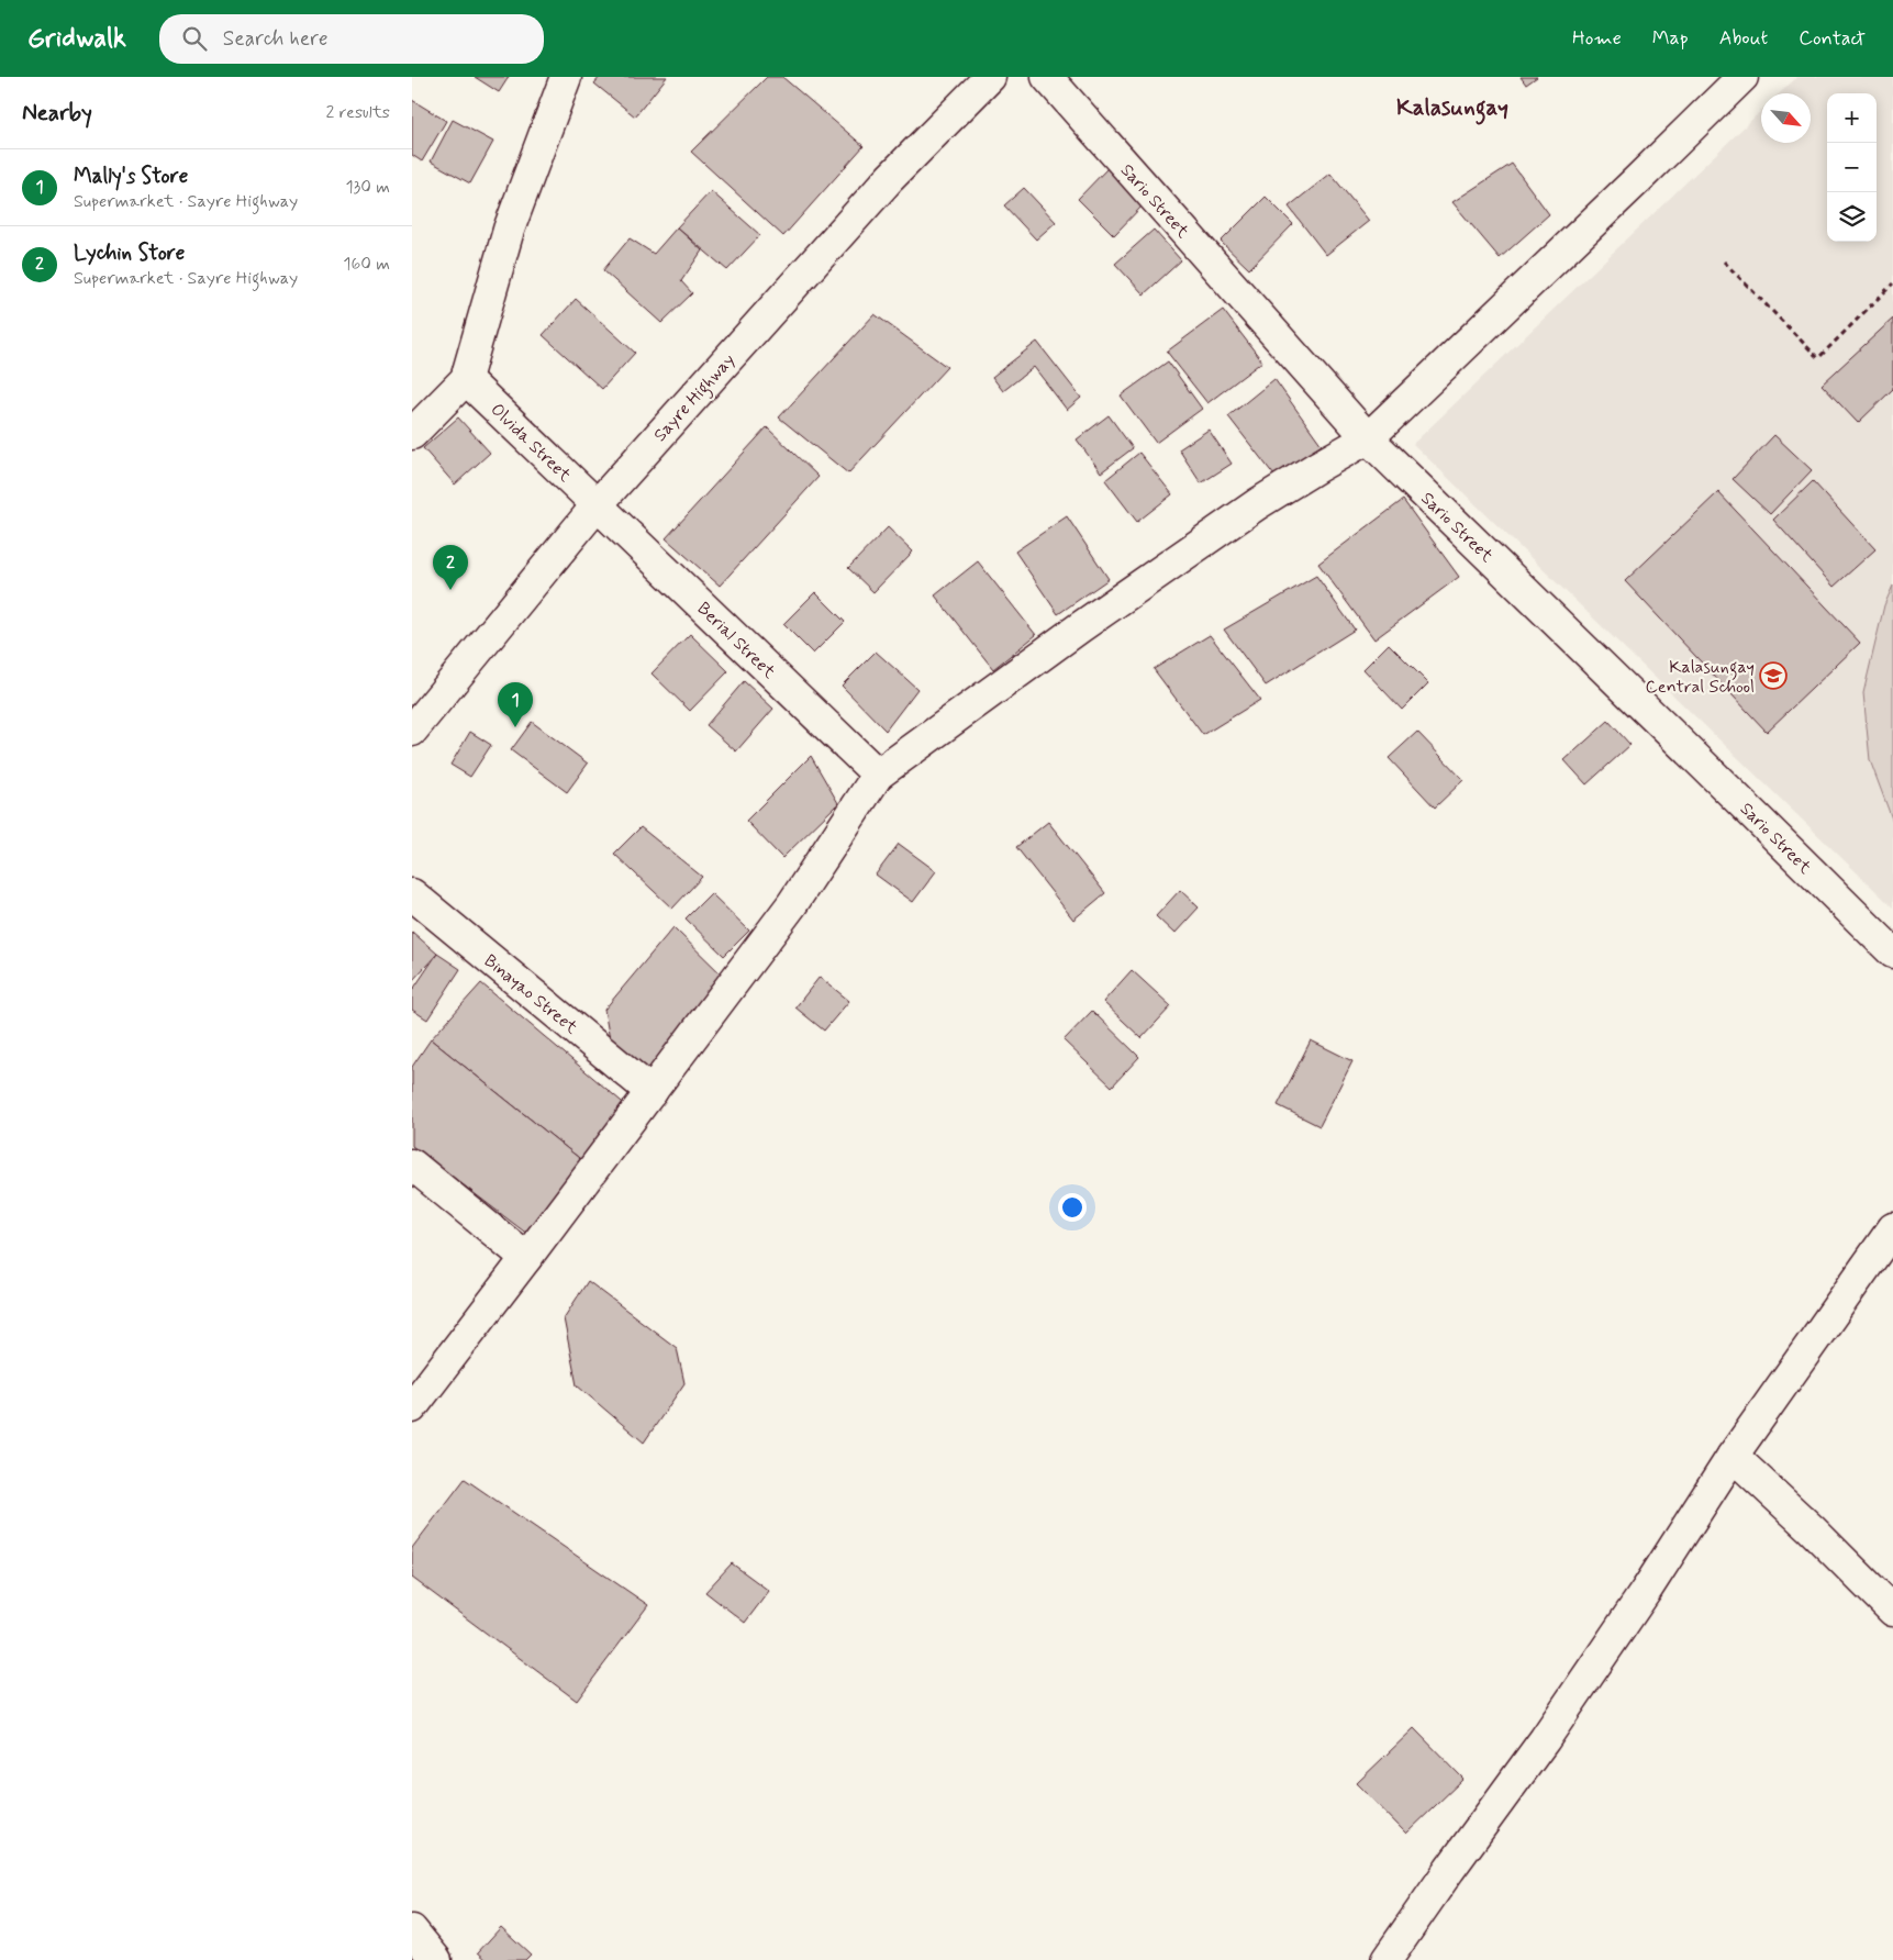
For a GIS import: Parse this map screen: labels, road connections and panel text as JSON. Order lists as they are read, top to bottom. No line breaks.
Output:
{"streets":{"main road":["Sario Street","Sayre Highway","Olvida Street","Berial Street","Binayao Street"]},"crossings":[["Sayre Highway","Olvida Street"],["Sayre Highway","Berial Street"],["Olvida Street","Berial Street"]],"districts":["Kalasungay"],"places":{"school or university":["Kalasungay Central School"]},"north":"bottom right","page":{"header":"Gridwalk","search":"Search here","nav":["Home","Map","About","Contact"],"heading":["Nearby","2 results"],"map_buttons":["+","−"],"list":[{"mark":"1","name":"Mally's Store","note":"Supermarket · Sayre Highway","value":"130 m"},{"mark":"2","name":"Lychin Store","note":"Supermarket · Sayre Highway","value":"160 m"}],"pins":["2","1"]}}
